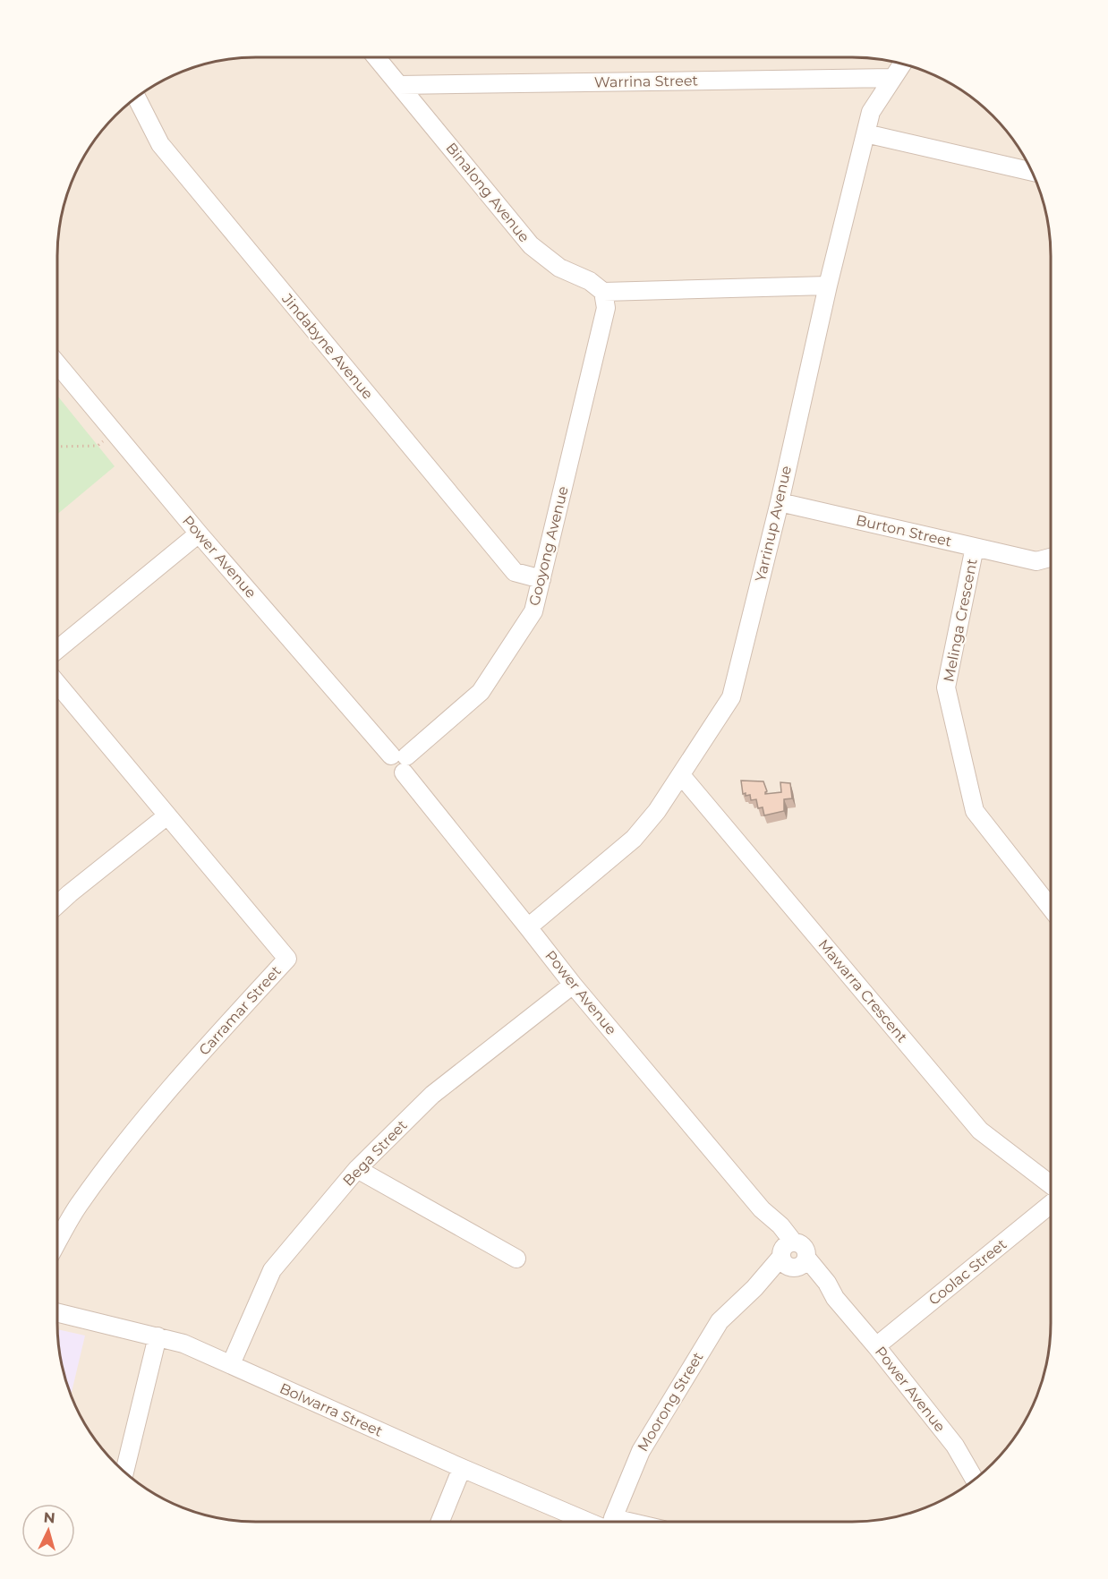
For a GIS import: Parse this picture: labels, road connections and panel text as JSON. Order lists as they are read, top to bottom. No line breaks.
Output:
{"streets":{"street":["Warrina Street","Binalong Avenue","Jindabyne Avenue","Yarrinup Avenue","Burton Street","Gooyong Avenue","Power Avenue","Melinga Crescent","Mawarra Crescent","Carramar Street","Bega Street","Coolac Street","Moorong Street","Bolwarra Street"]},"crossings":[["Warrina Street","Binalong Avenue"],["Warrina Street","Yarrinup Avenue"],["Binalong Avenue","Gooyong Avenue"],["Jindabyne Avenue","Gooyong Avenue"],["Yarrinup Avenue","Burton Street"],["Yarrinup Avenue","Power Avenue"],["Yarrinup Avenue","Mawarra Crescent"],["Burton Street","Melinga Crescent"],["Gooyong Avenue","Power Avenue"],["Power Avenue","Bega Street"],["Power Avenue","Coolac Street"],["Power Avenue","Moorong Street"],["Bega Street","Bolwarra Street"]],"north":"top"}
